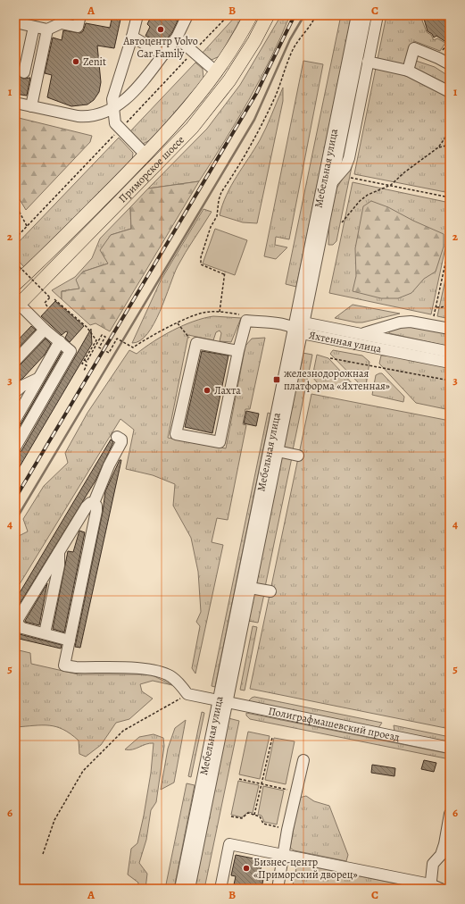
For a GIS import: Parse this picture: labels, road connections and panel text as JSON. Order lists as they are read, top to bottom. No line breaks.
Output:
{"streets":{"main road":["Приморское шоссе"],"street":["Мебельная улица","Яхтенная улица","Полиграфмашевский проезд"]},"crossings":[["Мебельная улица","Яхтенная улица"],["Мебельная улица","Полиграфмашевский проезд"]],"places":{"other":["Автоцентр Volvo Car Family","Zenit","Лахта","Бизнес-центр «Приморский дворец»"],"transit":["железнодорожная платформа «Яхтенная»"]},"grid":{"columns":["A","B","C"],"rows":["1","2","3","4","5","6"]}}
